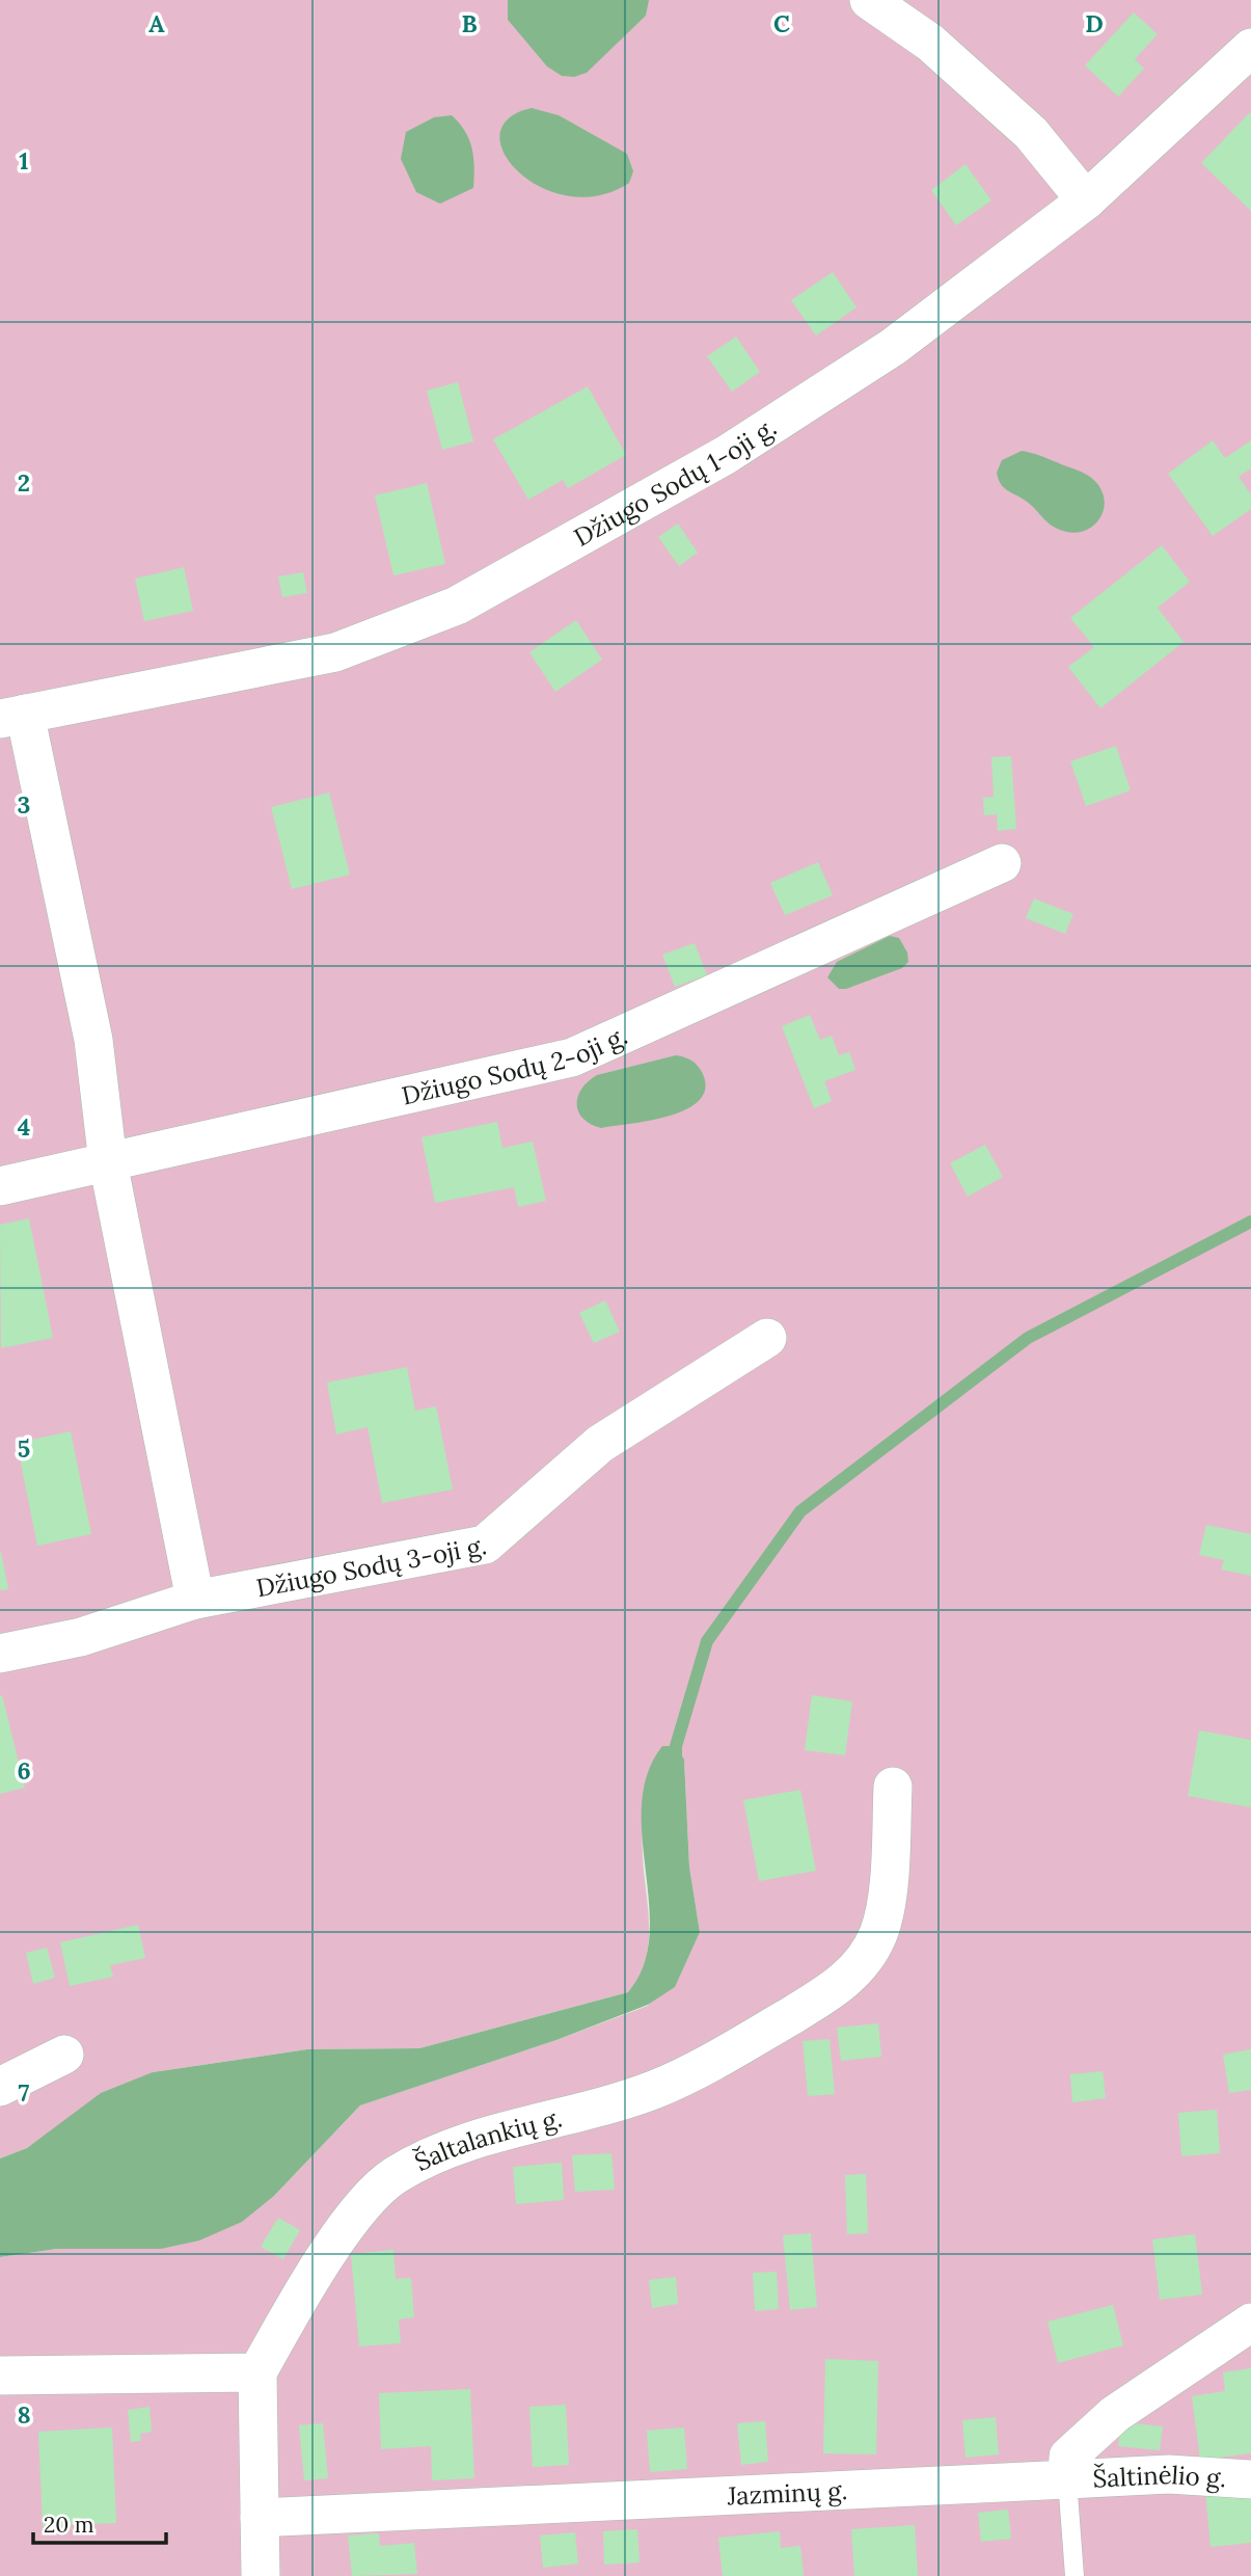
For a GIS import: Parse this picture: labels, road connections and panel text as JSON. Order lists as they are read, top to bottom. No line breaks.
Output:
{"streets":{"street":["Džiugo Sodų 1-oji g.","Džiugo Sodų 2-oji g.","Džiugo Sodų 3-oji g.","Šaltalankių g.","Šaltinėlio g.","Jazminų g."]},"crossings":[["Šaltinėlio g.","Jazminų g."]],"scale_bar":"20 m","grid":{"columns":["A","B","C","D"],"rows":["1","2","3","4","5","6","7","8"]}}
